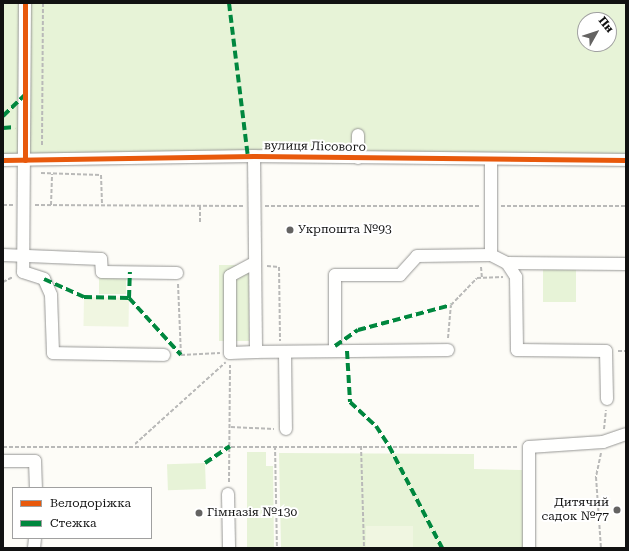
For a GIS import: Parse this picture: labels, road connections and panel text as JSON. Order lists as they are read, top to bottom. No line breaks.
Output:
{"streets":{"street":["вулиця Лісового"]},"places":["Укрпошта №93","Дитячий садок №77","Гімназія №130"],"legend":["Велодоріжка","Стежка"],"north":"top right"}
